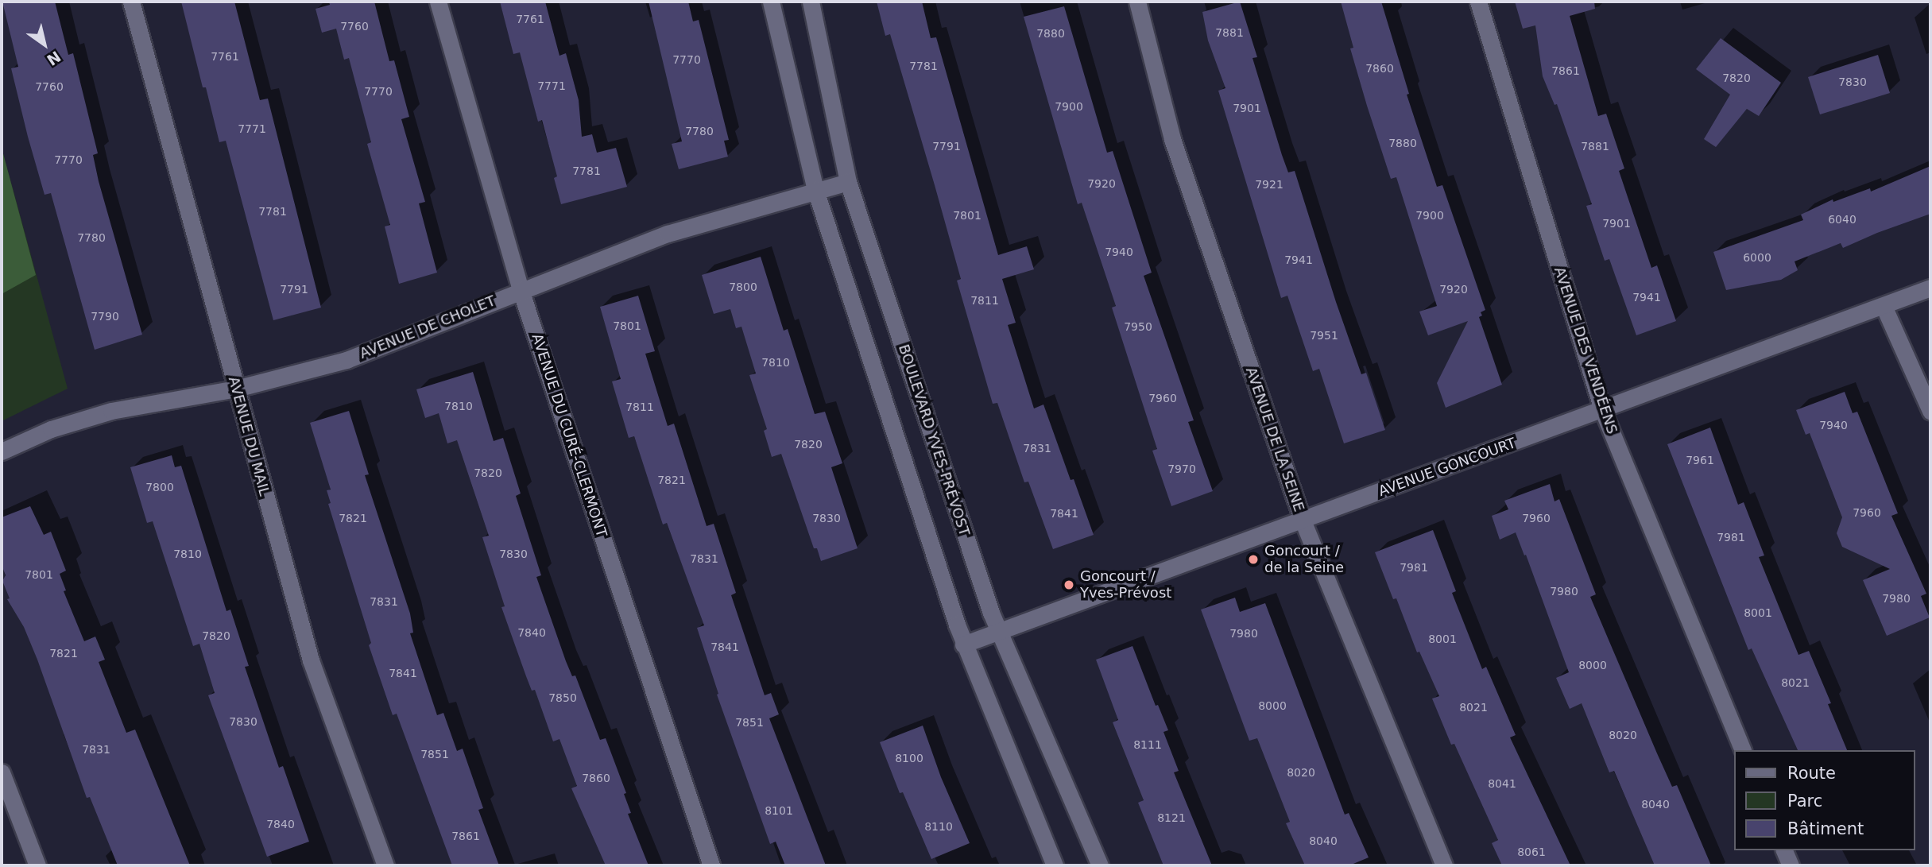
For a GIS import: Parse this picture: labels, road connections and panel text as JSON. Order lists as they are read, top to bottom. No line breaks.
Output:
{"streets":{"street":["AVENUE DE CHOLET","AVENUE DES VENDÉENS","AVENUE DU CURÉ-CLERMONT","AVENUE DU MAIL","AVENUE DE LA SEINE","BOULEVARD YVES-PRÉVOST","AVENUE GONCOURT"]},"crossings":[["AVENUE DE CHOLET","AVENUE DU CURÉ-CLERMONT"],["AVENUE DE CHOLET","AVENUE DU MAIL"],["AVENUE DE CHOLET","BOULEVARD YVES-PRÉVOST"],["AVENUE DES VENDÉENS","AVENUE GONCOURT"],["AVENUE DE LA SEINE","AVENUE GONCOURT"],["BOULEVARD YVES-PRÉVOST","AVENUE GONCOURT"]],"places":["Goncourt / de la Seine","Goncourt / Yves-Prévost"],"house_numbers":["7761","7760","7881","7880","7761","7770","7781","7860","7861","7820","7830","7771","7760","7770","7900","7901","7771","7780","7880","7791","7881","7770","7781","7920","7921","7781","7801","7900","6040","7901","7780","7940","6000","7941","7800","7791","7920","7941","7811","7790","7801","7950","7951","7810","7960","7810","7811","7940","7820","7831","7961","7970","7820","7821","7800","7960","7841","7821","7830","7960","7981","7810","7830","7831","7981","7801","7980","7980","7831","8001","7840","7980","7820","8001","7841","7821","8000","7841","8021","7850","8000","8021","7830","7851","8020","8111","7831","7851","8100","8020","7860","8041","8040","8101","8121","7840","8110","7861","8040","8061"],"legend":["Route","Parc","Bâtiment"],"north":"bottom right"}
